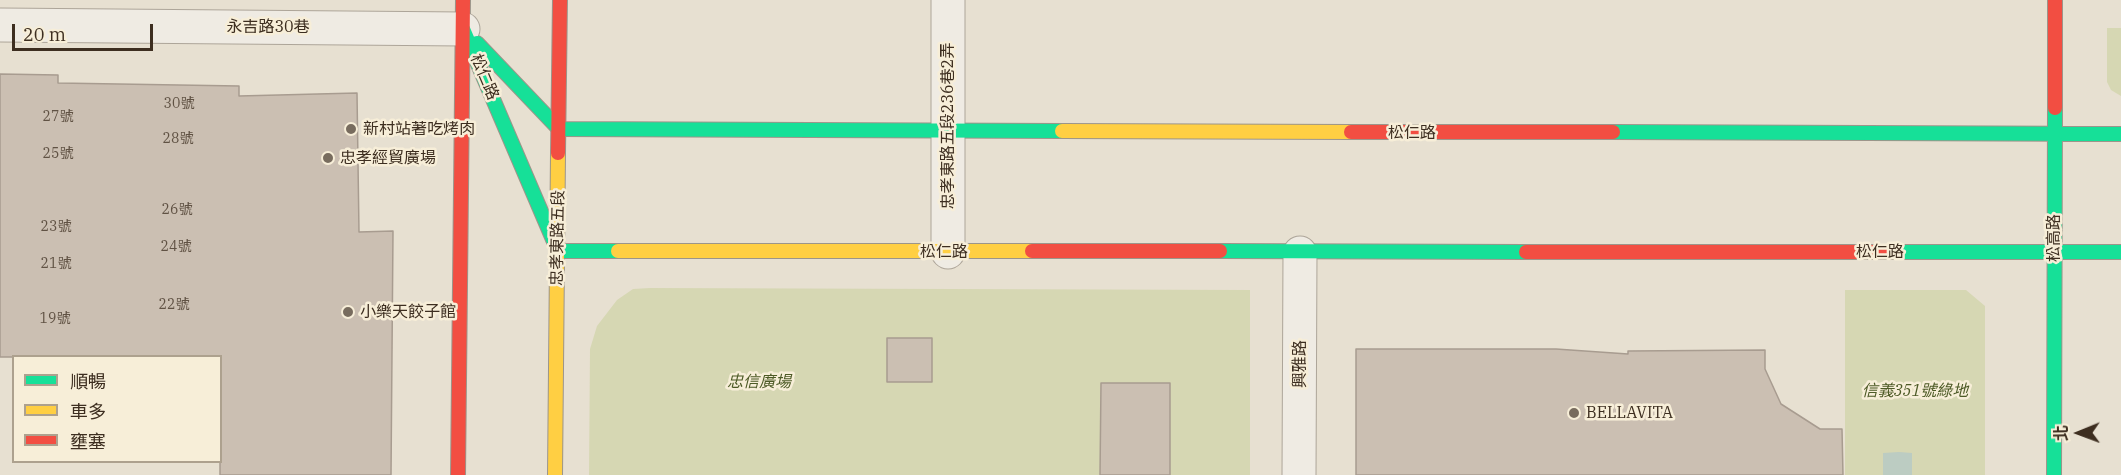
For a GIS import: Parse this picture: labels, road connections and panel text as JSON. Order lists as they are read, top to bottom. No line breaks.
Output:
{"streets":{"street":["永吉路30巷","松仁路","忠孝東路五段236巷2弄","忠孝東路五段","松高路","興雅路"]},"crossings":[["永吉路30巷","松仁路"],["松仁路","忠孝東路五段236巷2弄"],["松仁路","忠孝東路五段"],["松仁路","松高路"],["松仁路","興雅路"]],"parks":["忠信廣場","信義351號綠地"],"places":["新村站著吃烤肉","忠孝經貿廣場","小樂天餃子館","BELLAVITA"],"house_numbers":["30號","27號","28號","25號","26號","23號","24號","21號","22號","19號"],"legend":["順暢","車多","壅塞"],"scale_bar":"20 m","north":"left"}
